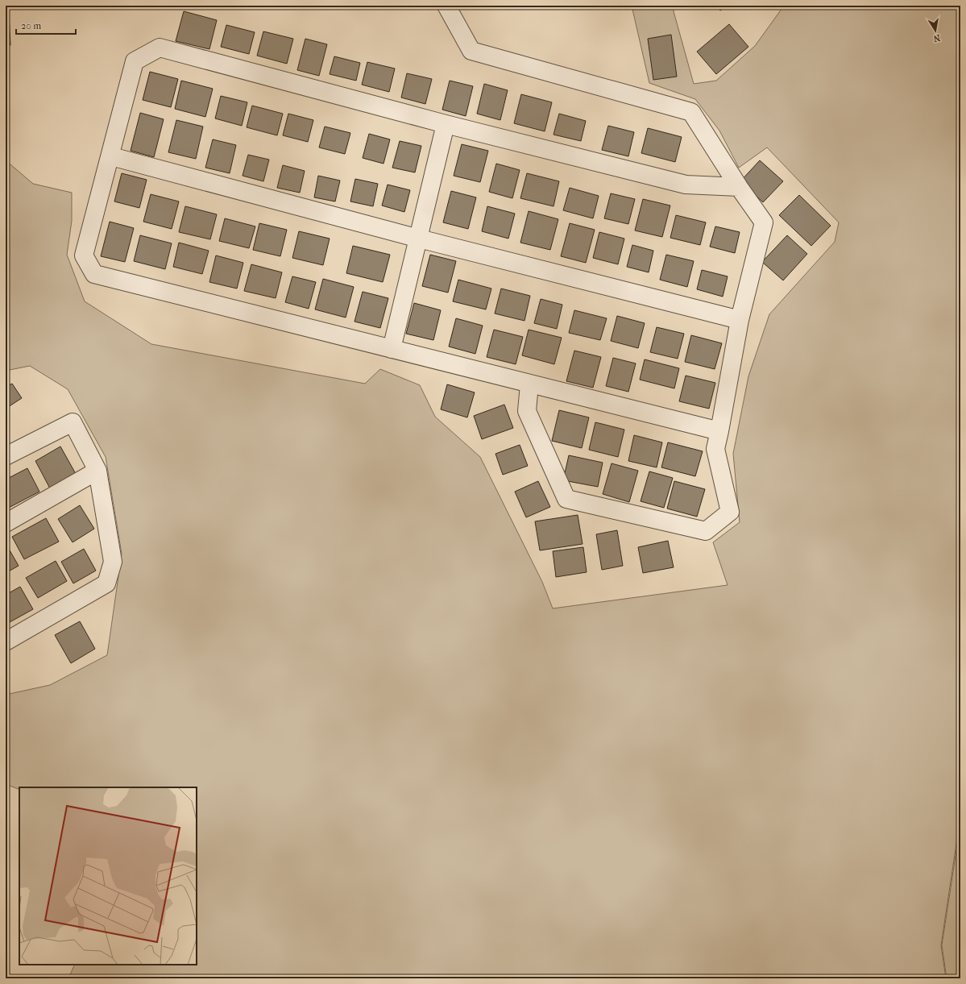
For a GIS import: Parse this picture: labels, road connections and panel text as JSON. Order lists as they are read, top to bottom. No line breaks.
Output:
{"scale_bar":"20 m","north":"bottom"}
